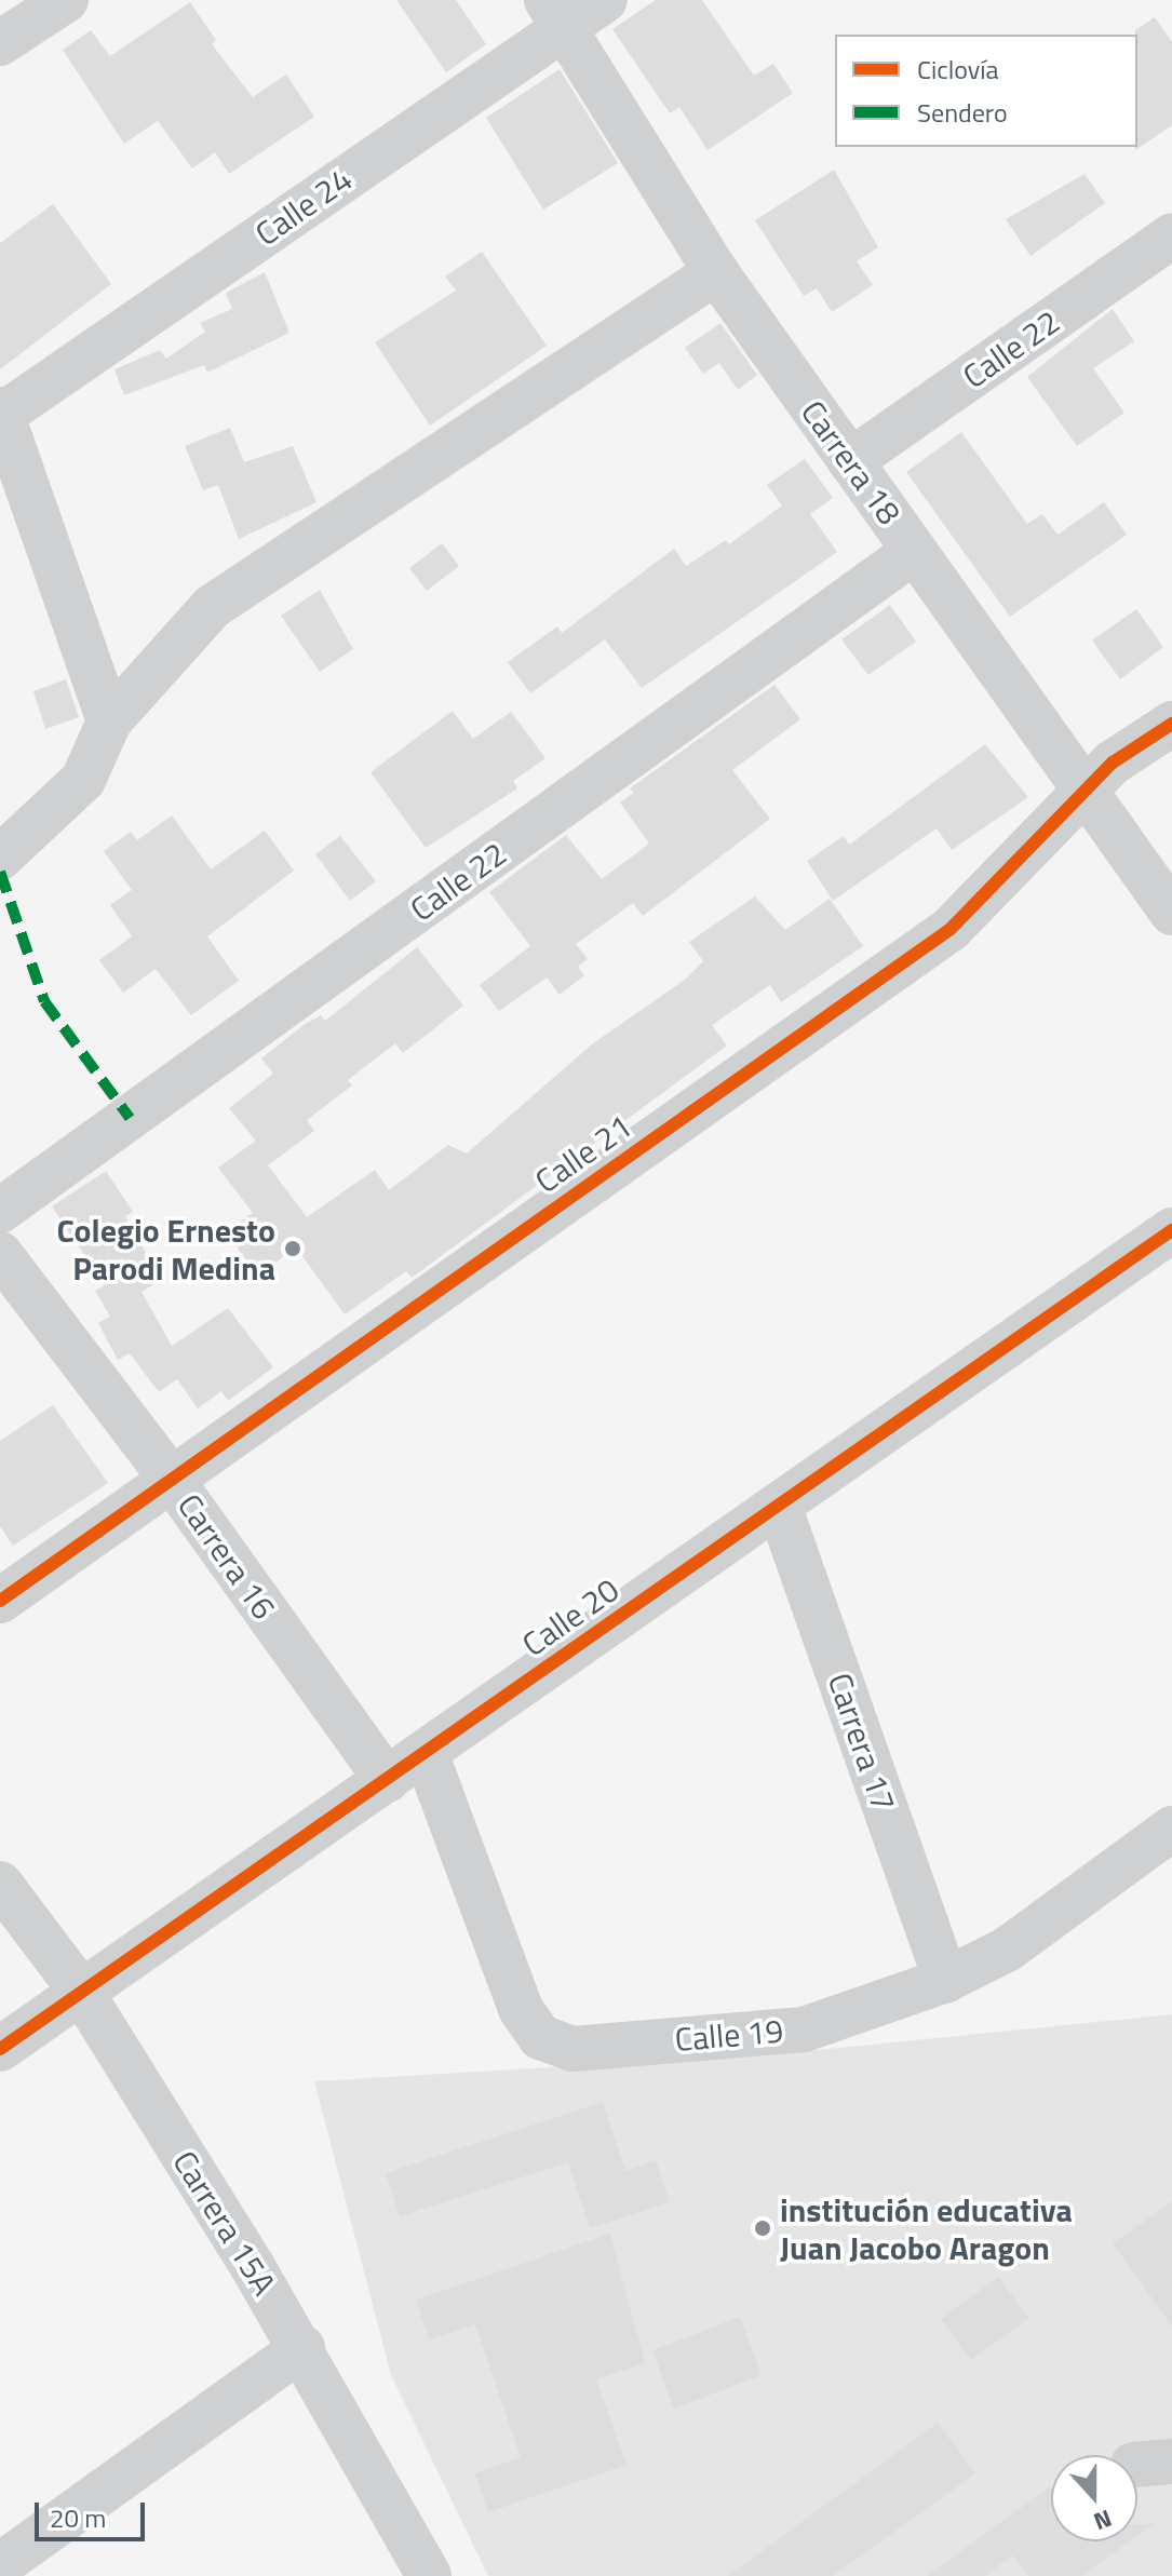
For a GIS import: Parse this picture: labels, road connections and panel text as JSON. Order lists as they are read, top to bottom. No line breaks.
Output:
{"streets":{"street":["Calle 24","Calle 22","Carrera 18","Calle 21","Carrera 16","Calle 20","Carrera 17","Calle 19","Carrera 15A"]},"crossings":[["Calle 24","Carrera 18"],["Calle 22","Carrera 18"],["Carrera 18","Calle 21"],["Calle 21","Carrera 16"],["Carrera 16","Calle 20"],["Calle 20","Carrera 17"],["Calle 20","Calle 19"],["Calle 20","Carrera 15A"],["Carrera 17","Calle 19"]],"places":["Colegio Ernesto Parodi Medina","institución educativa Juan Jacobo Aragon"],"legend":["Ciclovía","Sendero"],"scale_bar":"20 m","north":"bottom"}
